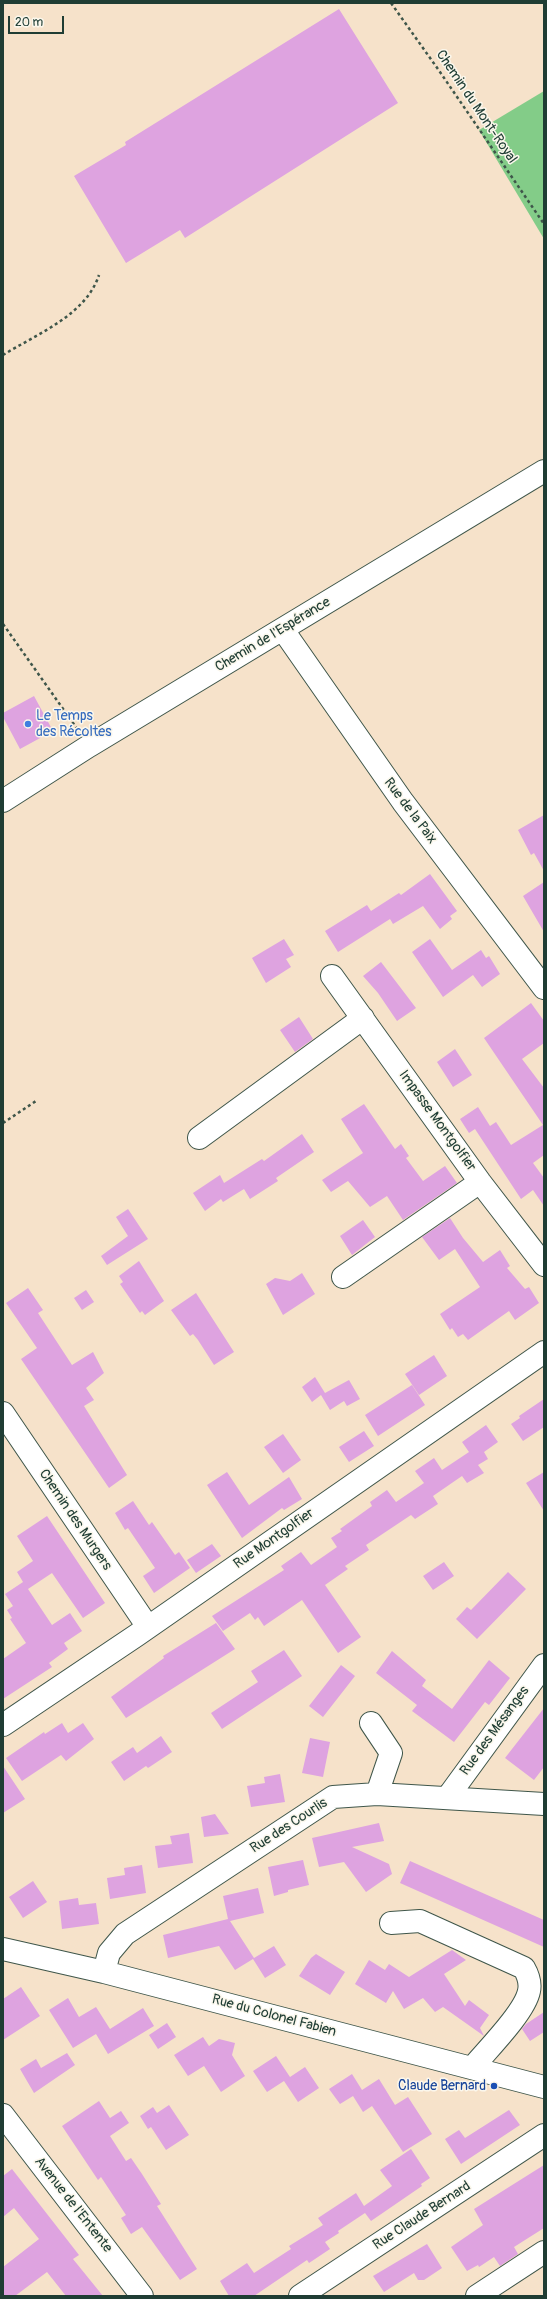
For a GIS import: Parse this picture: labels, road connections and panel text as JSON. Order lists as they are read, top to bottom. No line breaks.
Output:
{"streets":{"street":["Chemin de l'Espérance","Rue de la Paix","Impasse Montgolfier","Chemin des Murgers","Rue Montgolfier","Rue des Mésanges","Rue des Courlis","Rue du Colonel Fabien","Avenue de l'Entente","Rue Claude Bernard"],"path":["Chemin du Mont-Royal"]},"crossings":[["Chemin de l'Espérance","Rue de la Paix"],["Chemin des Murgers","Rue Montgolfier"],["Rue des Mésanges","Rue des Courlis"],["Rue des Courlis","Rue du Colonel Fabien"]],"places":["Le Temps des Récoltes","Claude Bernard"],"scale_bar":"20 m"}
